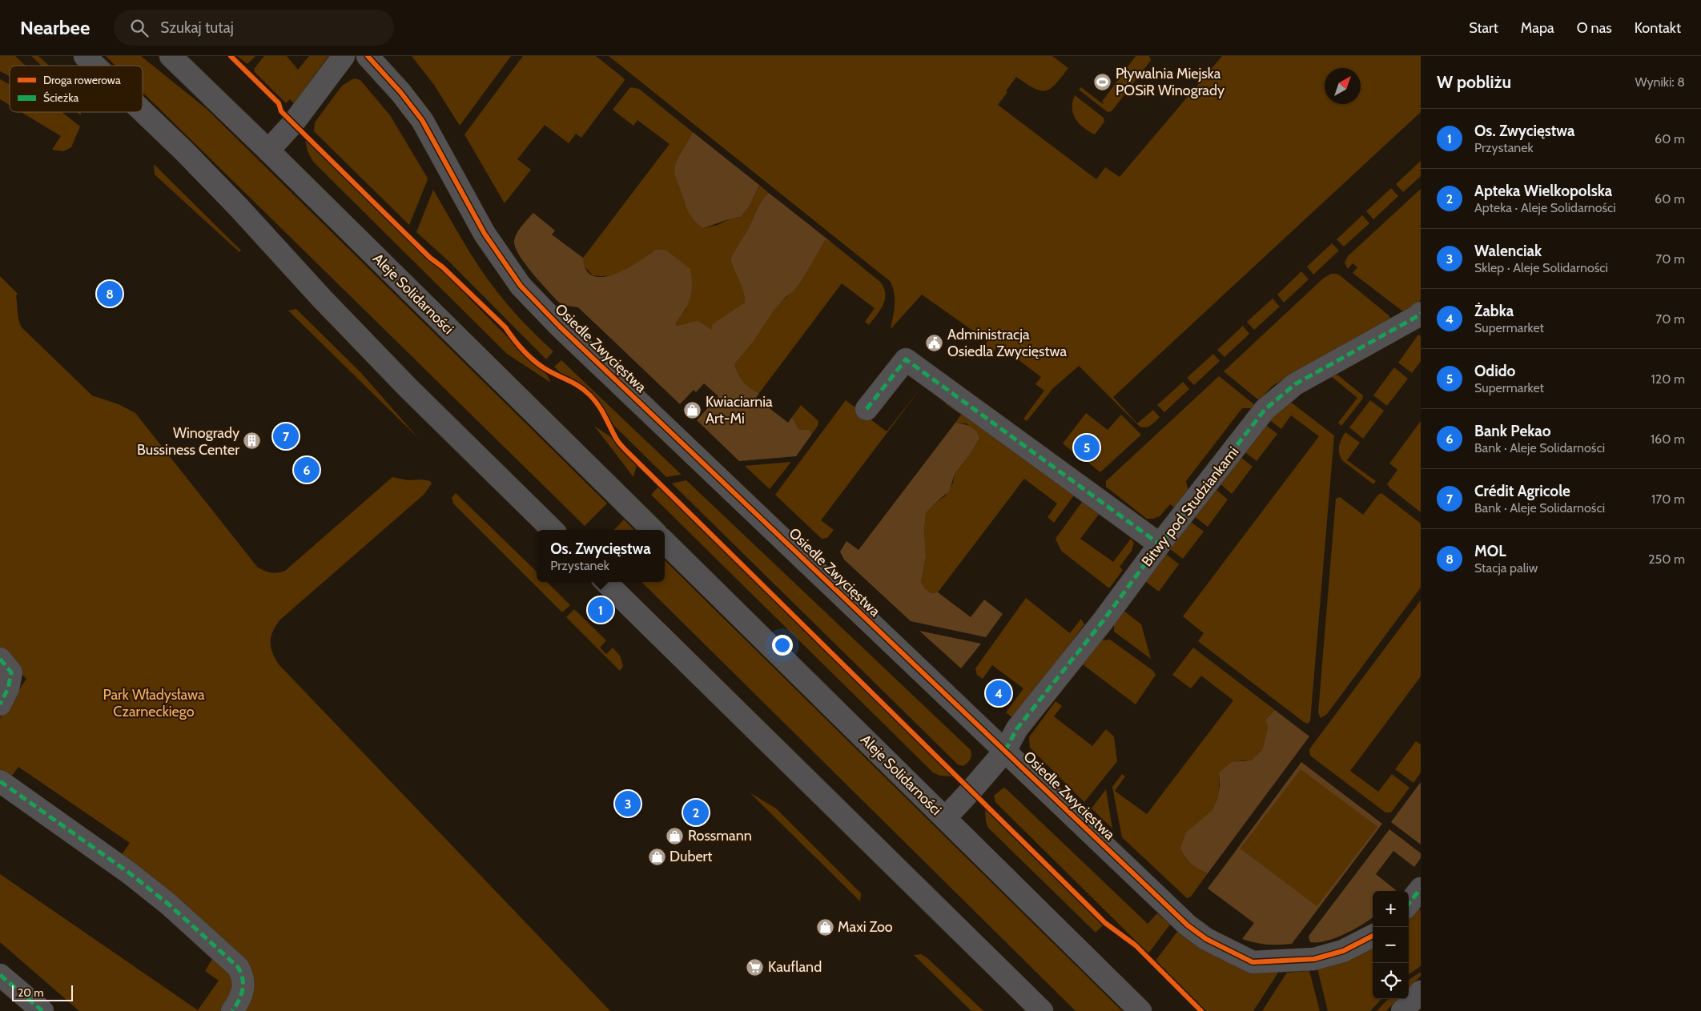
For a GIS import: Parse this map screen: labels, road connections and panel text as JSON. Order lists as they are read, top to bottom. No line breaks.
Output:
{"streets":{"street":["Aleje Solidarności","Osiedle Zwycięstwa","Bitwy pod Studziankami"]},"crossings":[["Aleje Solidarności","Bitwy pod Studziankami"],["Osiedle Zwycięstwa","Bitwy pod Studziankami"]],"parks":["Park Władysława Czarneckiego"],"places":{"sports":["Pływalnia Miejska POSiR Winogrady"],"public building":["Administracja Osiedla Zwycięstwa"],"shop":["Kwiaciarnia Art-Mi","Rossmann","Dubert","Maxi Zoo"],"building":["Winogrady Bussiness Center"],"supermarket":["Kaufland"]},"legend":["Droga rowerowa","Ścieżka"],"scale_bar":"20 m","north":"top right","page":{"header":"Nearbee","search":"Szukaj tutaj","nav":["Start","Mapa","O nas","Kontakt"],"heading":["W pobliżu","Wyniki: 8"],"list":[{"mark":"1","name":"Os. Zwycięstwa","note":"Przystanek","value":"60 m"},{"mark":"2","name":"Apteka Wielkopolska","note":"Apteka · Aleje Solidarności","value":"60 m"},{"mark":"3","name":"Walenciak","note":"Sklep · Aleje Solidarności","value":"70 m"},{"mark":"4","name":"Żabka","note":"Supermarket","value":"70 m"},{"mark":"5","name":"Odido","note":"Supermarket","value":"120 m"},{"mark":"6","name":"Bank Pekao","note":"Bank · Aleje Solidarności","value":"160 m"},{"mark":"7","name":"Crédit Agricole","note":"Bank · Aleje Solidarności","value":"170 m"},{"mark":"8","name":"MOL","note":"Stacja paliw","value":"250 m"}],"pins":["8","7","5","6","1","4","3","2"],"popup":["Os. Zwycięstwa","Przystanek"],"map_buttons":["+","−"],"scale":"20 m"}}
